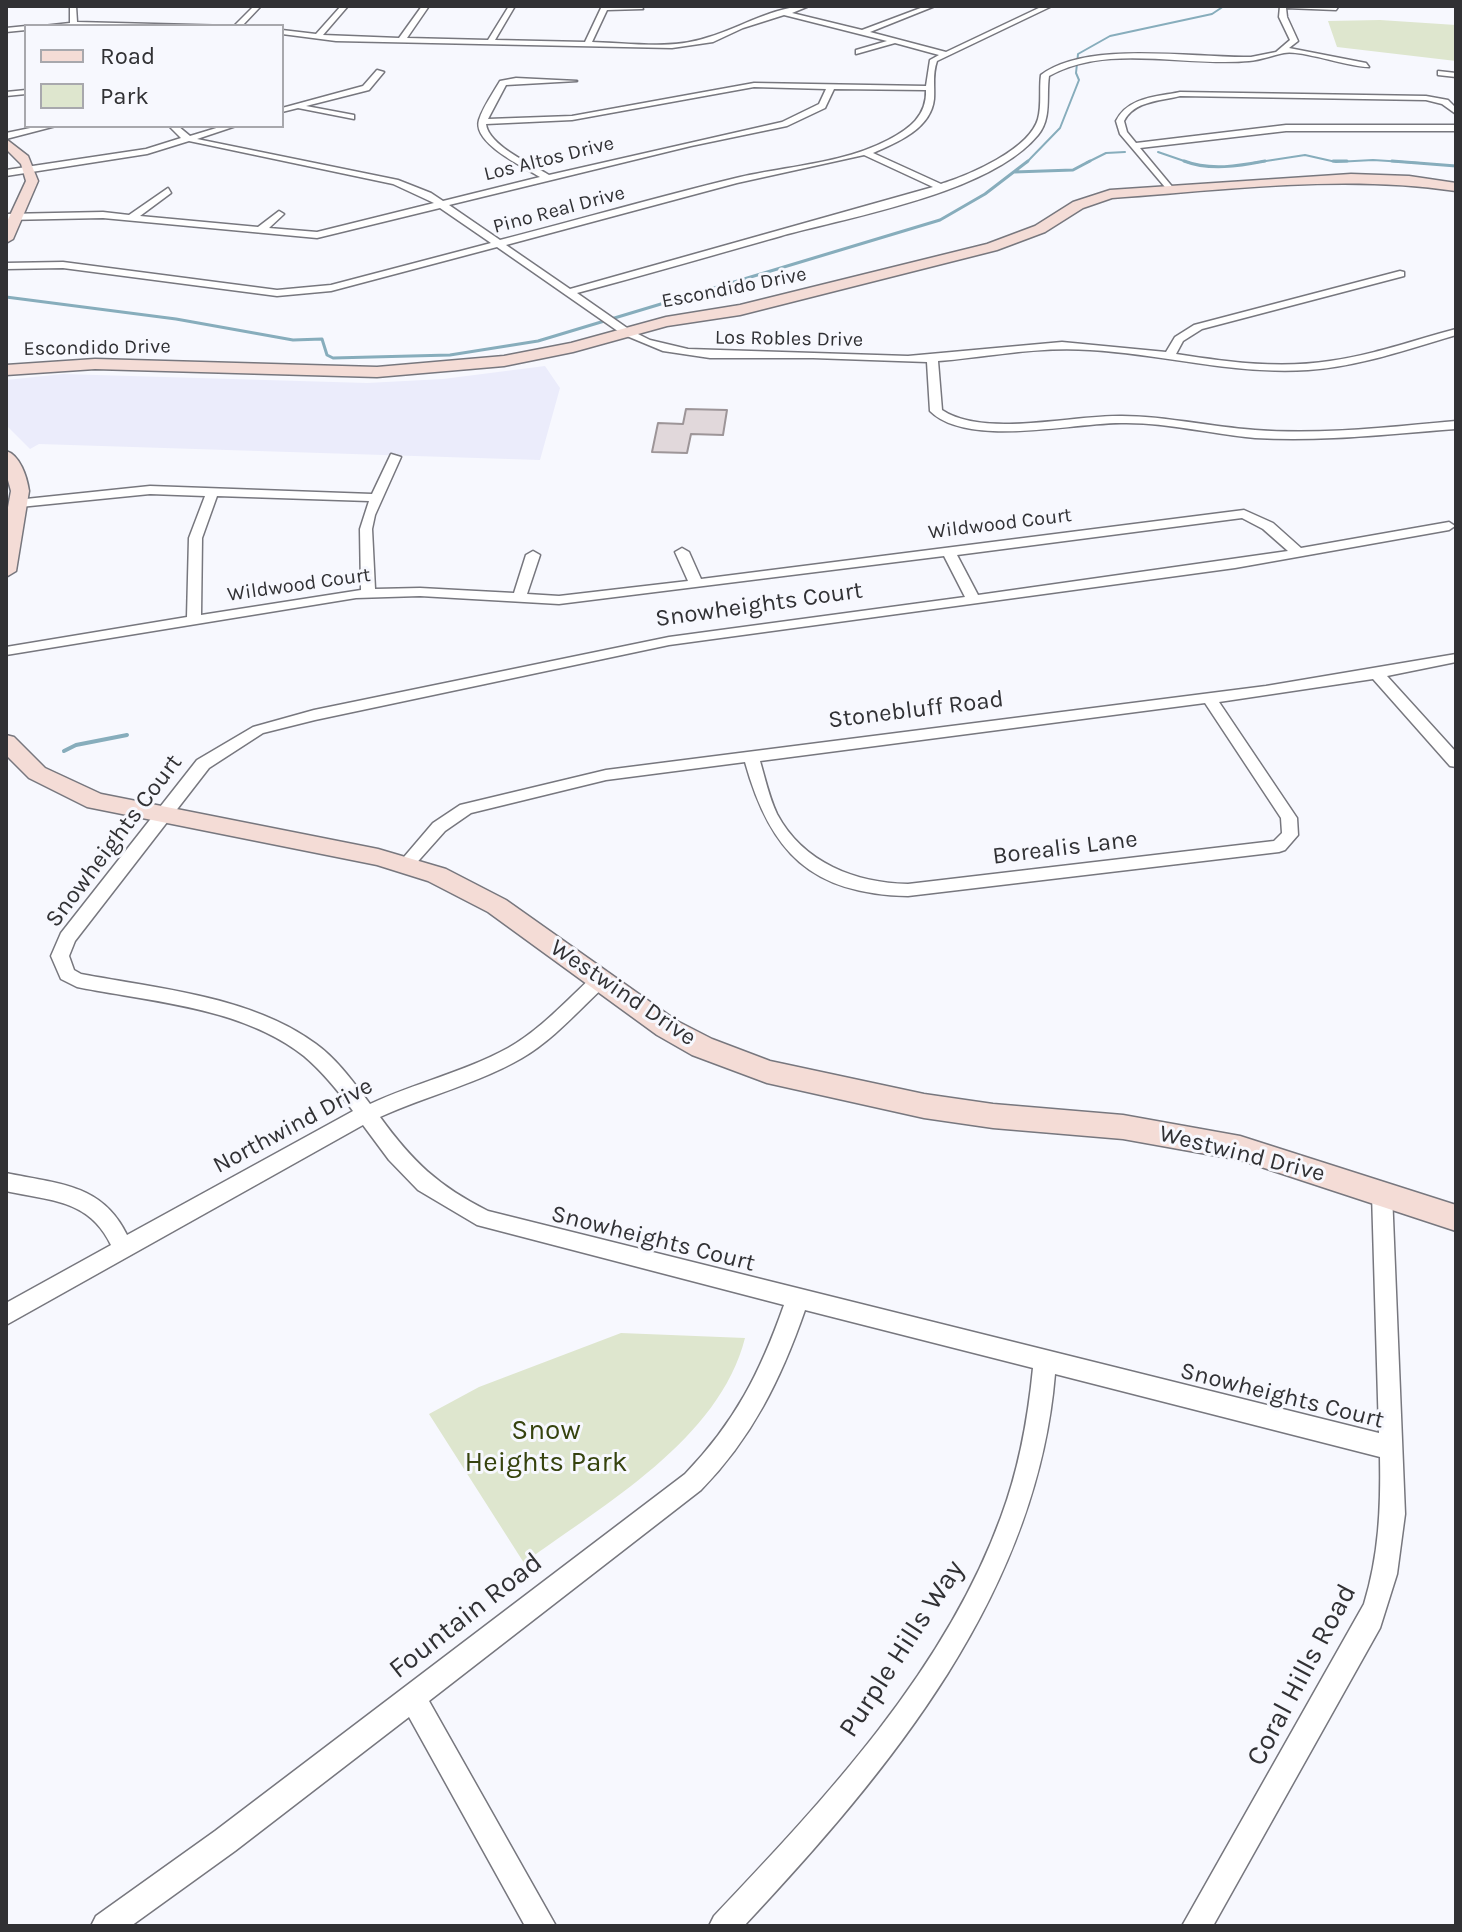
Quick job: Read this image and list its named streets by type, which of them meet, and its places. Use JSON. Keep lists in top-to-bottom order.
{
  "streets": {
    "street": [
      "Los Altos Drive",
      "Pino Real Drive",
      "Escondido Drive",
      "Los Robles Drive",
      "Wildwood Court",
      "Snowheights Court",
      "Stonebluff Road",
      "Borealis Lane",
      "Westwind Drive",
      "Northwind Drive",
      "Fountain Road",
      "Purple Hills Way",
      "Coral Hills Road"
    ]
  },
  "crossings": [
    ["Los Altos Drive", "Los Robles Drive"],
    ["Pino Real Drive", "Los Robles Drive"],
    ["Escondido Drive", "Los Robles Drive"],
    ["Wildwood Court", "Snowheights Court"],
    ["Snowheights Court", "Westwind Drive"],
    ["Snowheights Court", "Northwind Drive"],
    ["Snowheights Court", "Fountain Road"],
    ["Snowheights Court", "Purple Hills Way"],
    ["Snowheights Court", "Coral Hills Road"],
    ["Stonebluff Road", "Borealis Lane"],
    ["Stonebluff Road", "Westwind Drive"],
    ["Westwind Drive", "Northwind Drive"],
    ["Westwind Drive", "Coral Hills Road"]
  ],
  "parks": ["Snow Heights Park"],
  "legend": ["Road", "Park"]
}
